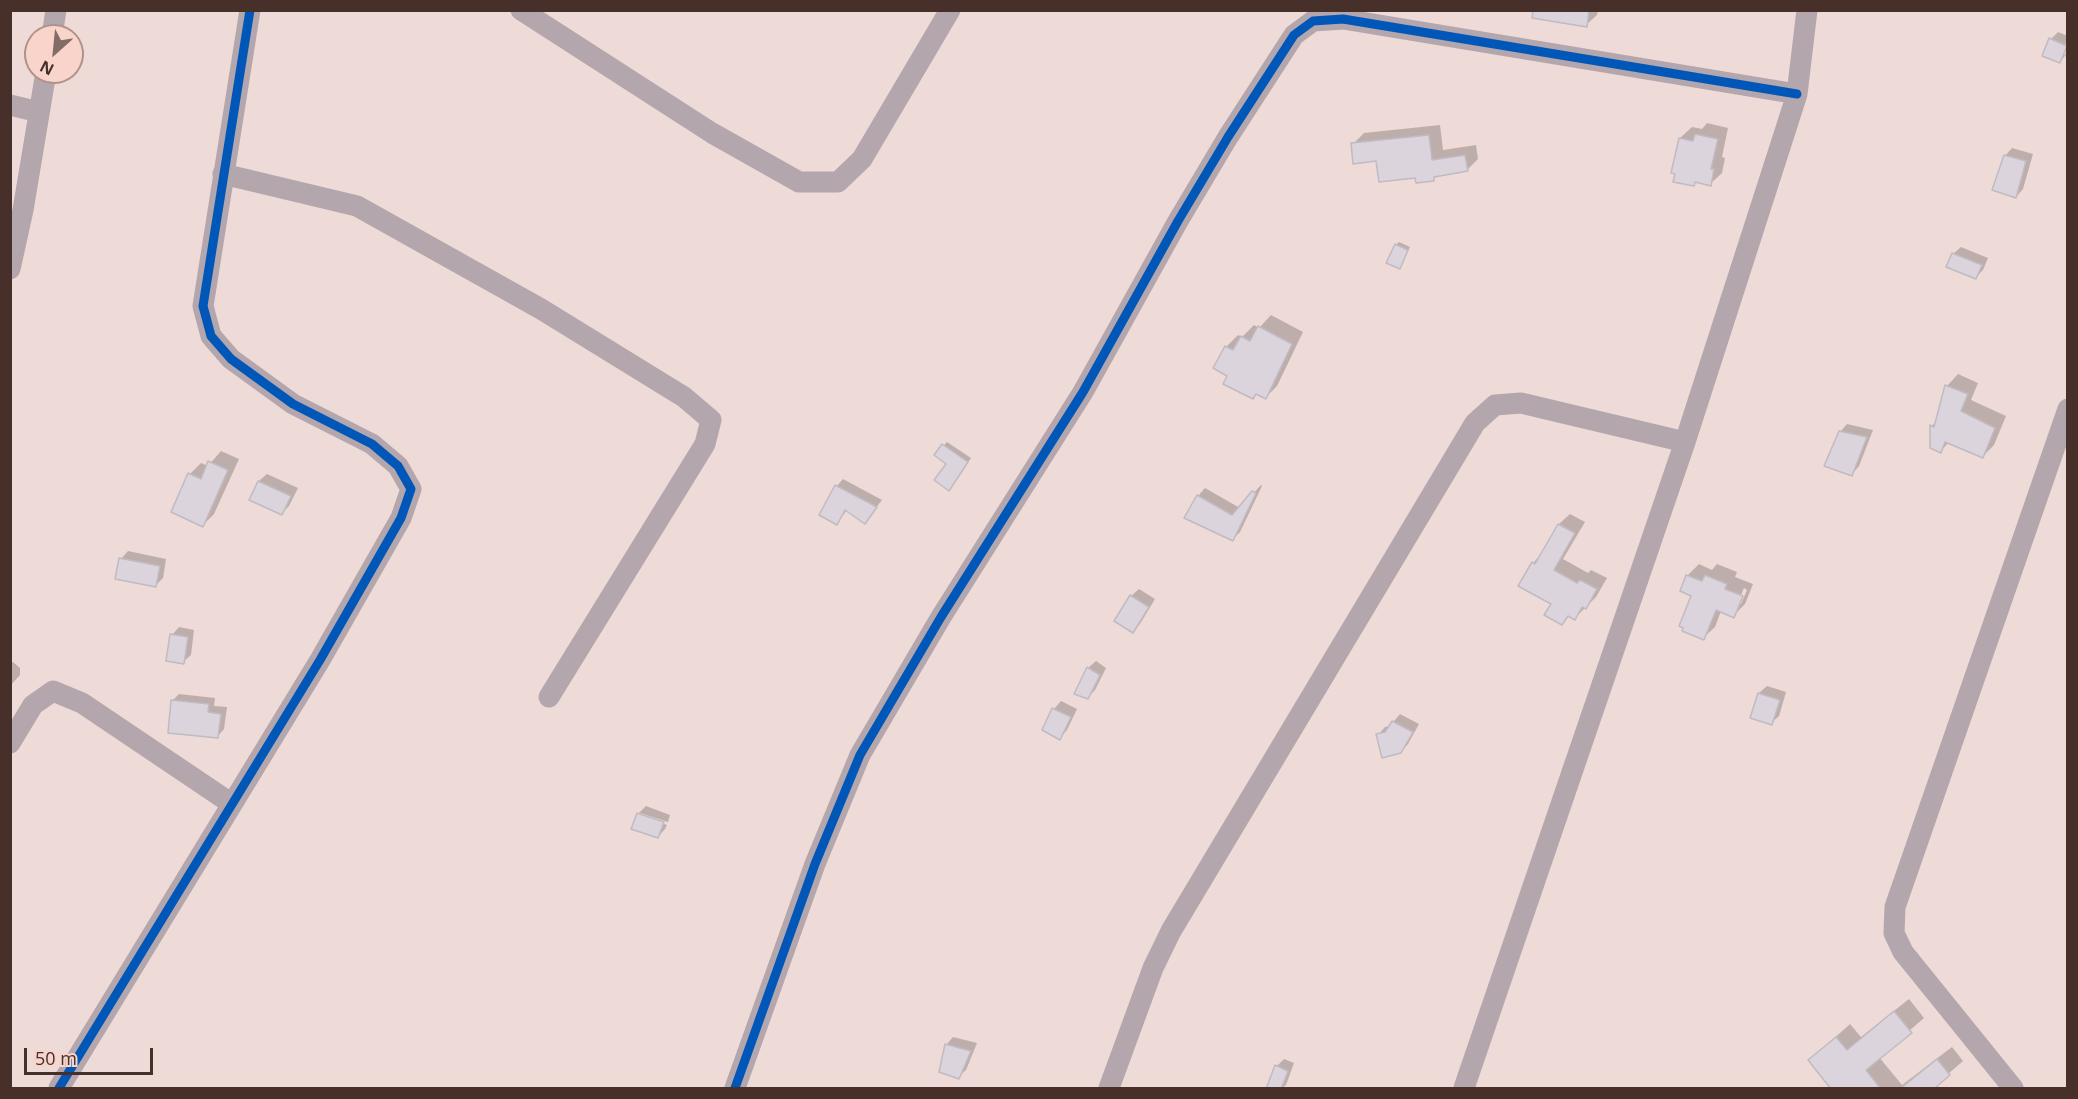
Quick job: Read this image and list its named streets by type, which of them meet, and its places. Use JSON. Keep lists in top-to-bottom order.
{
  "scale_bar": "50 m",
  "north": "bottom left"
}
